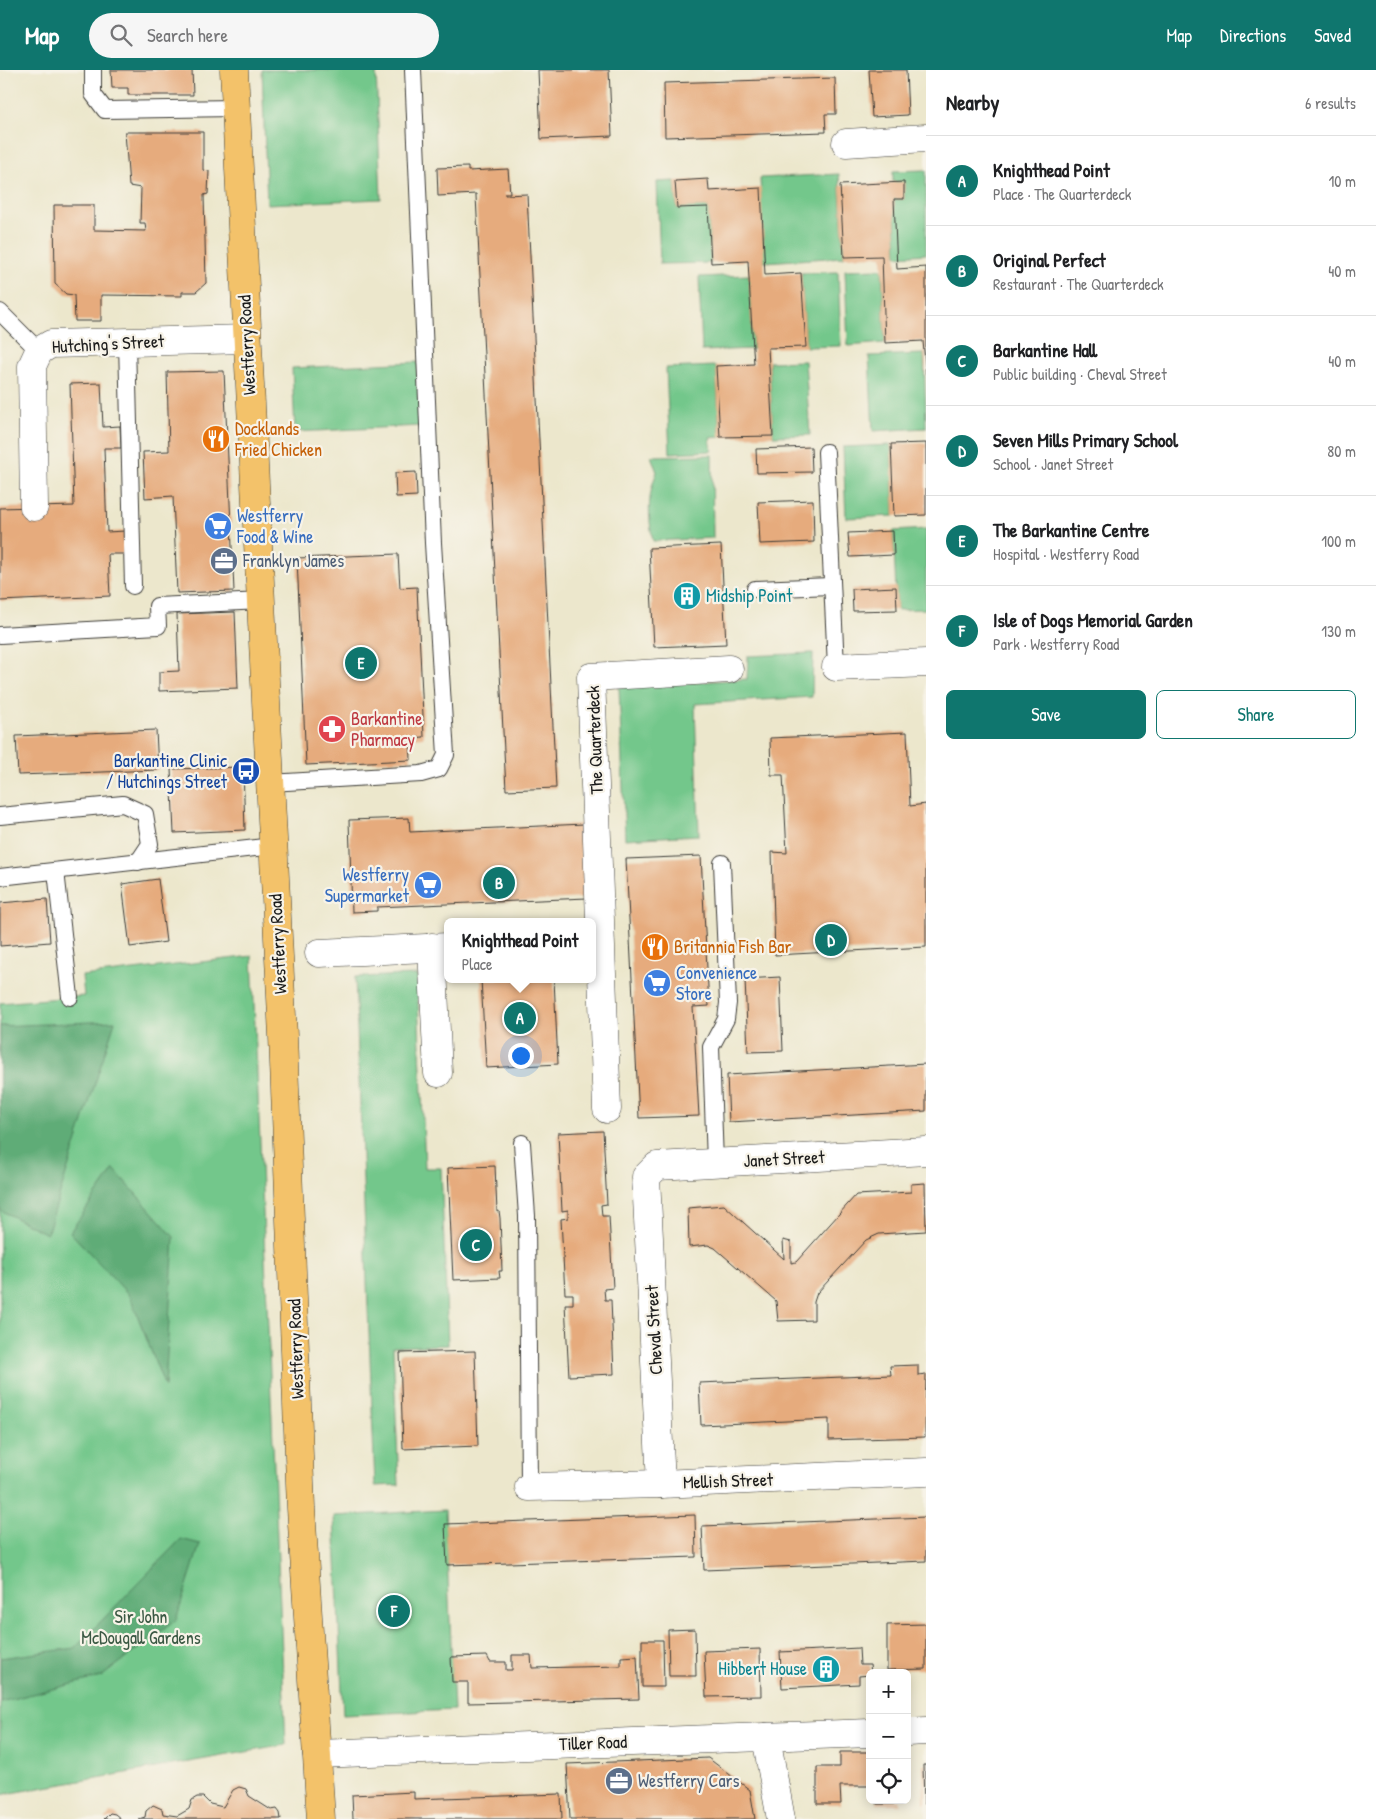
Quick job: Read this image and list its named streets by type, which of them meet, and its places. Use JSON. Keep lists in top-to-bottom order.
{
  "streets": {
    "main road": ["Westferry Road"],
    "street": [
      "Hutching's Street",
      "The Quarterdeck",
      "Janet Street",
      "Cheval Street",
      "Mellish Street",
      "Tiller Road"
    ]
  },
  "crossings": [
    ["Hutching's Street", "Westferry Road"],
    ["Westferry Road", "Tiller Road"],
    ["Janet Street", "Cheval Street"],
    ["Cheval Street", "Mellish Street"]
  ],
  "parks": ["Sir John McDougall Gardens"],
  "places": {
    "restaurant": ["Docklands Fried Chicken", "Britannia Fish Bar"],
    "supermarket": ["Westferry Food & Wine", "Westferry Supermarket", "Convenience Store"],
    "office": ["Franklyn James", "Westferry Cars"],
    "building": ["Midship Point", "Hibbert House"],
    "pharmacy": ["Barkantine Pharmacy"],
    "bus stop": ["Barkantine Clinic / Hutchings Street"]
  },
  "page": {
    "header": "Map",
    "search": "Search here",
    "nav": ["Map", "Directions", "Saved"],
    "heading": ["Nearby", "6 results"],
    "list": [
      {
        "mark": "A",
        "name": "Knighthead Point",
        "note": "Place · The Quarterdeck",
        "value": "10 m"
      },
      {
        "mark": "B",
        "name": "Original Perfect",
        "note": "Restaurant · The Quarterdeck",
        "value": "40 m"
      },
      {
        "mark": "C",
        "name": "Barkantine Hall",
        "note": "Public building · Cheval Street",
        "value": "40 m"
      },
      {
        "mark": "D",
        "name": "Seven Mills Primary School",
        "note": "School · Janet Street",
        "value": "80 m"
      },
      {
        "mark": "E",
        "name": "The Barkantine Centre",
        "note": "Hospital · Westferry Road",
        "value": "100 m"
      },
      {
        "mark": "F",
        "name": "Isle of Dogs Memorial Garden",
        "note": "Park · Westferry Road",
        "value": "130 m"
      }
    ],
    "pins": [
      "E",
      "B",
      "D",
      "A",
      "C",
      "F"
    ],
    "buttons": ["Save", "Share"],
    "popup": ["Knighthead Point", "Place"],
    "map_buttons": ["+", "−"]
  }
}
